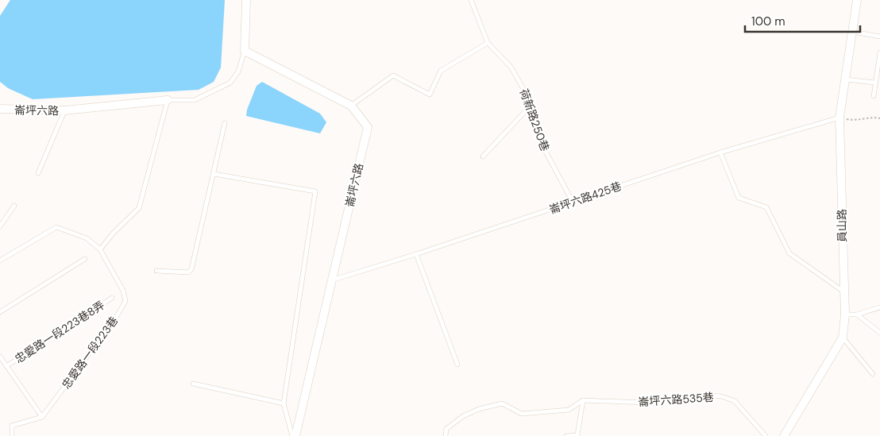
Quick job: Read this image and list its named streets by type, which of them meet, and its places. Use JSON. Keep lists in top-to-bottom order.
{
  "streets": {
    "street": ["崙坪六路", "員山路"],
    "lane": [
      "荷新路250巷",
      "崙坪六路425巷",
      "忠愛路一段223巷8弄",
      "忠愛路一段223巷",
      "崙坪六路535巷"
    ]
  },
  "crossings": [
    ["崙坪六路", "崙坪六路425巷"],
    ["荷新路250巷", "崙坪六路425巷"],
    ["崙坪六路425巷", "員山路"]
  ],
  "scale_bar": "100 m"
}
